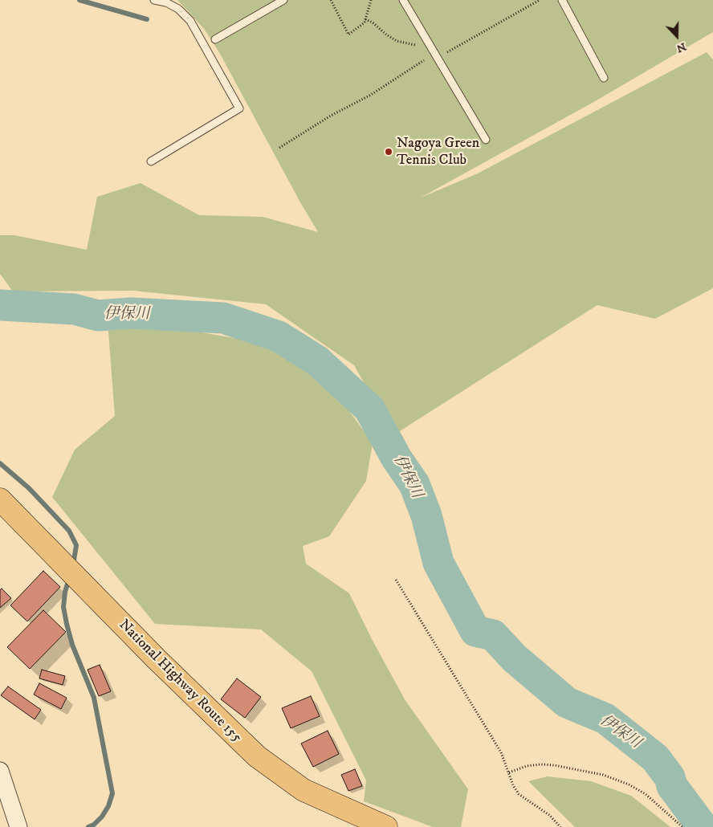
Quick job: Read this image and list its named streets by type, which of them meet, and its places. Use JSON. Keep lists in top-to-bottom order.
{
  "streets": {
    "highway": ["National Highway Route 155"]
  },
  "water": ["伊保川"],
  "places": ["Nagoya Green Tennis Club"],
  "north": "bottom"
}
